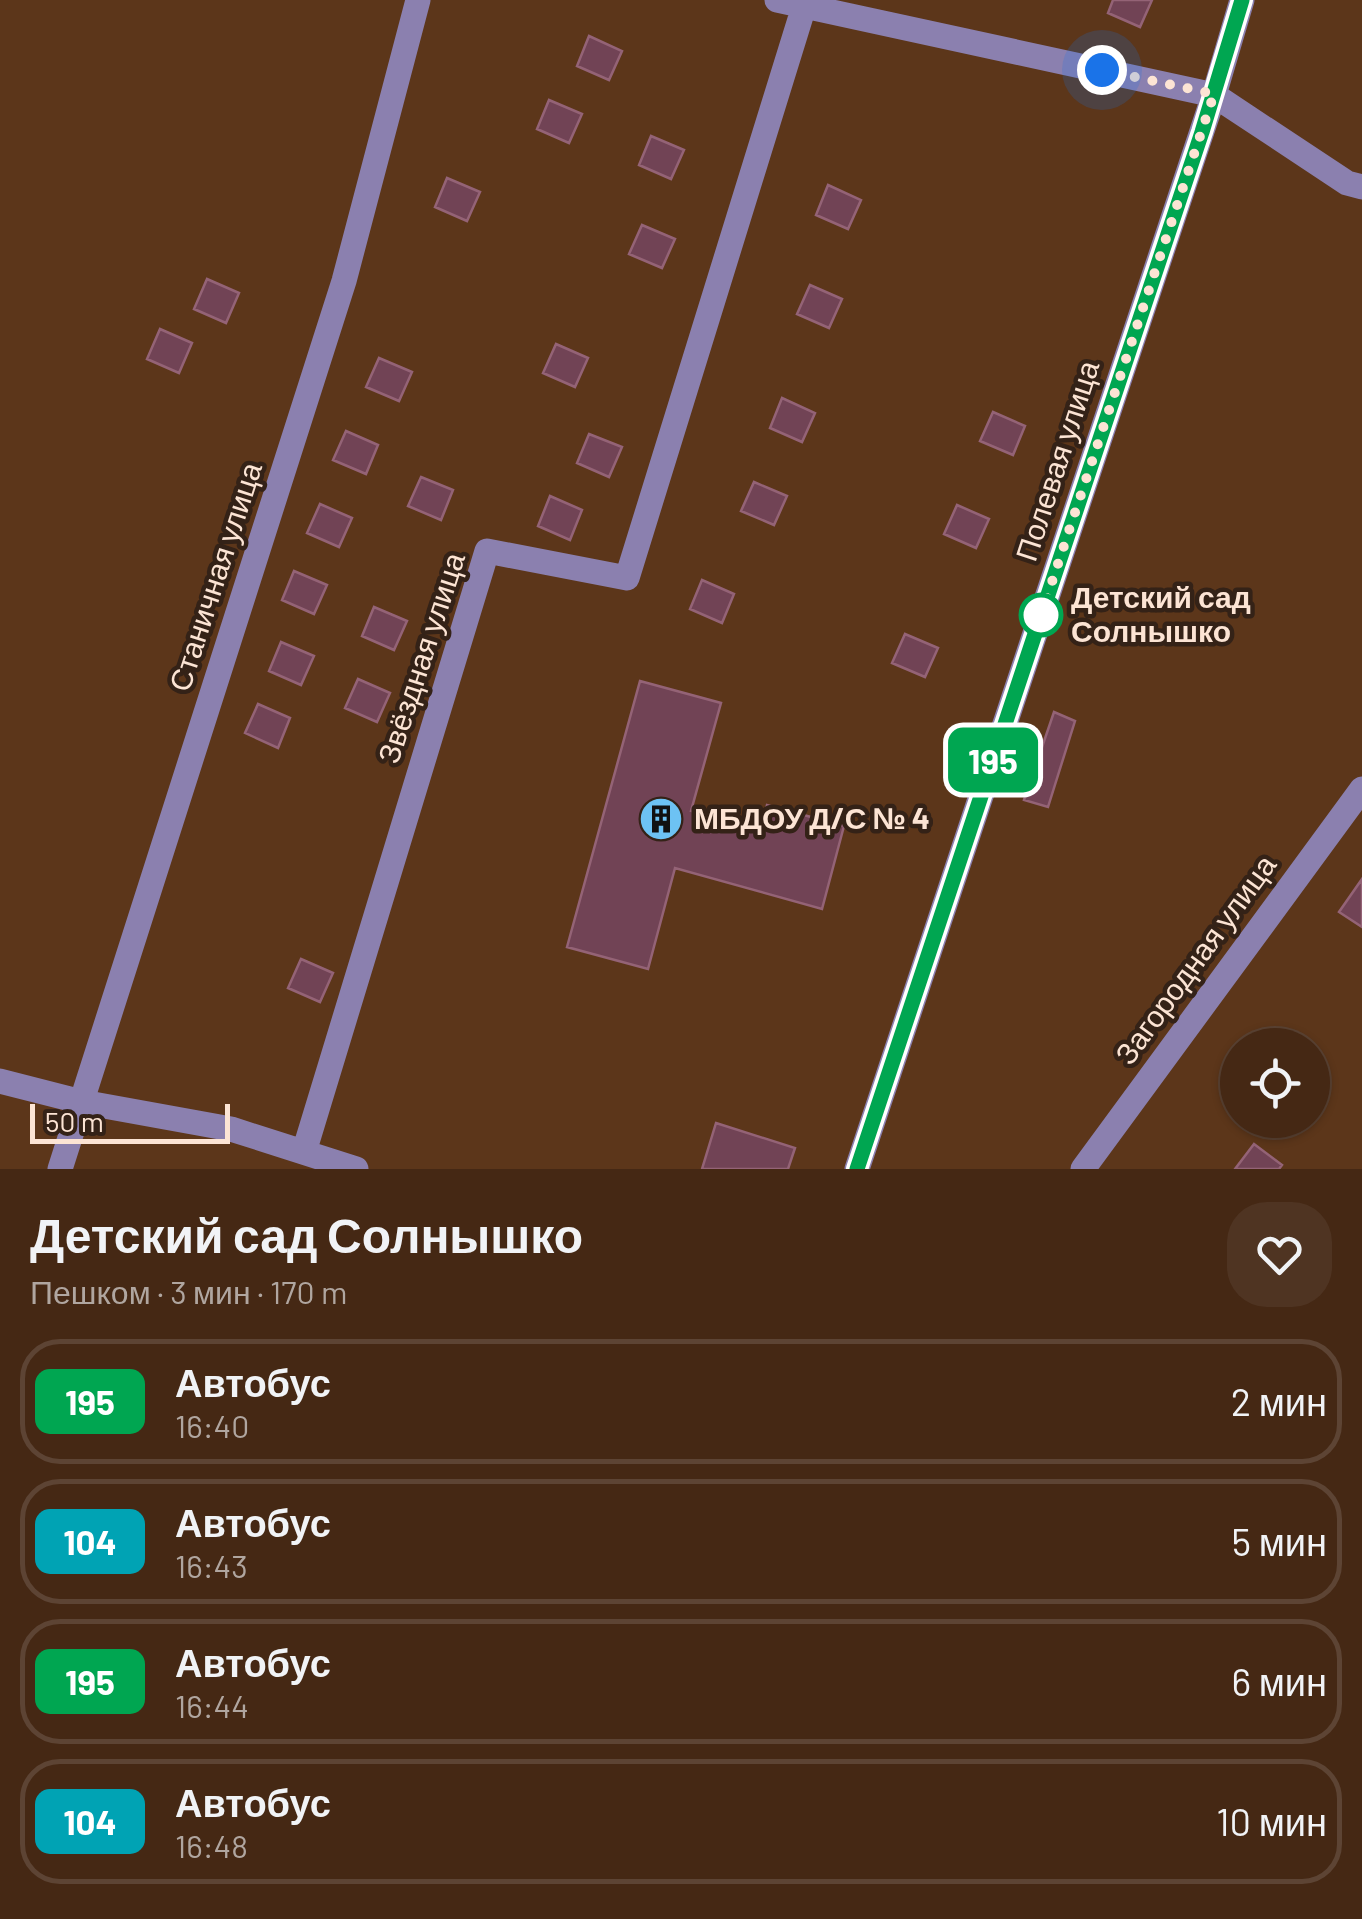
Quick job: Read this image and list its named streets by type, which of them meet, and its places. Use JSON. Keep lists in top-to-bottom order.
{
  "streets": {
    "street": [
      "Полевая улица",
      "Станичная улица",
      "Звёздная улица",
      "Загородная улица"
    ]
  },
  "places": {
    "other": ["Детский сад Солнышко"],
    "building": ["МБДОУ Д/С № 4"]
  },
  "lines": ["bus line 195"],
  "scale_bar": "50 m",
  "page": {
    "on_map": "195",
    "scale": "50 m",
    "heading": ["Детский сад Солнышко", "Пешком · 3 мин · 170 m"],
    "list": [
      {
        "mark": "195",
        "name": "Автобус",
        "note": "16:40",
        "value": "2 мин"
      },
      {
        "mark": "104",
        "name": "Автобус",
        "note": "16:43",
        "value": "5 мин"
      },
      {
        "mark": "195",
        "name": "Автобус",
        "note": "16:44",
        "value": "6 мин"
      },
      {
        "mark": "104",
        "name": "Автобус",
        "note": "16:48",
        "value": "10 мин"
      }
    ]
  }
}
